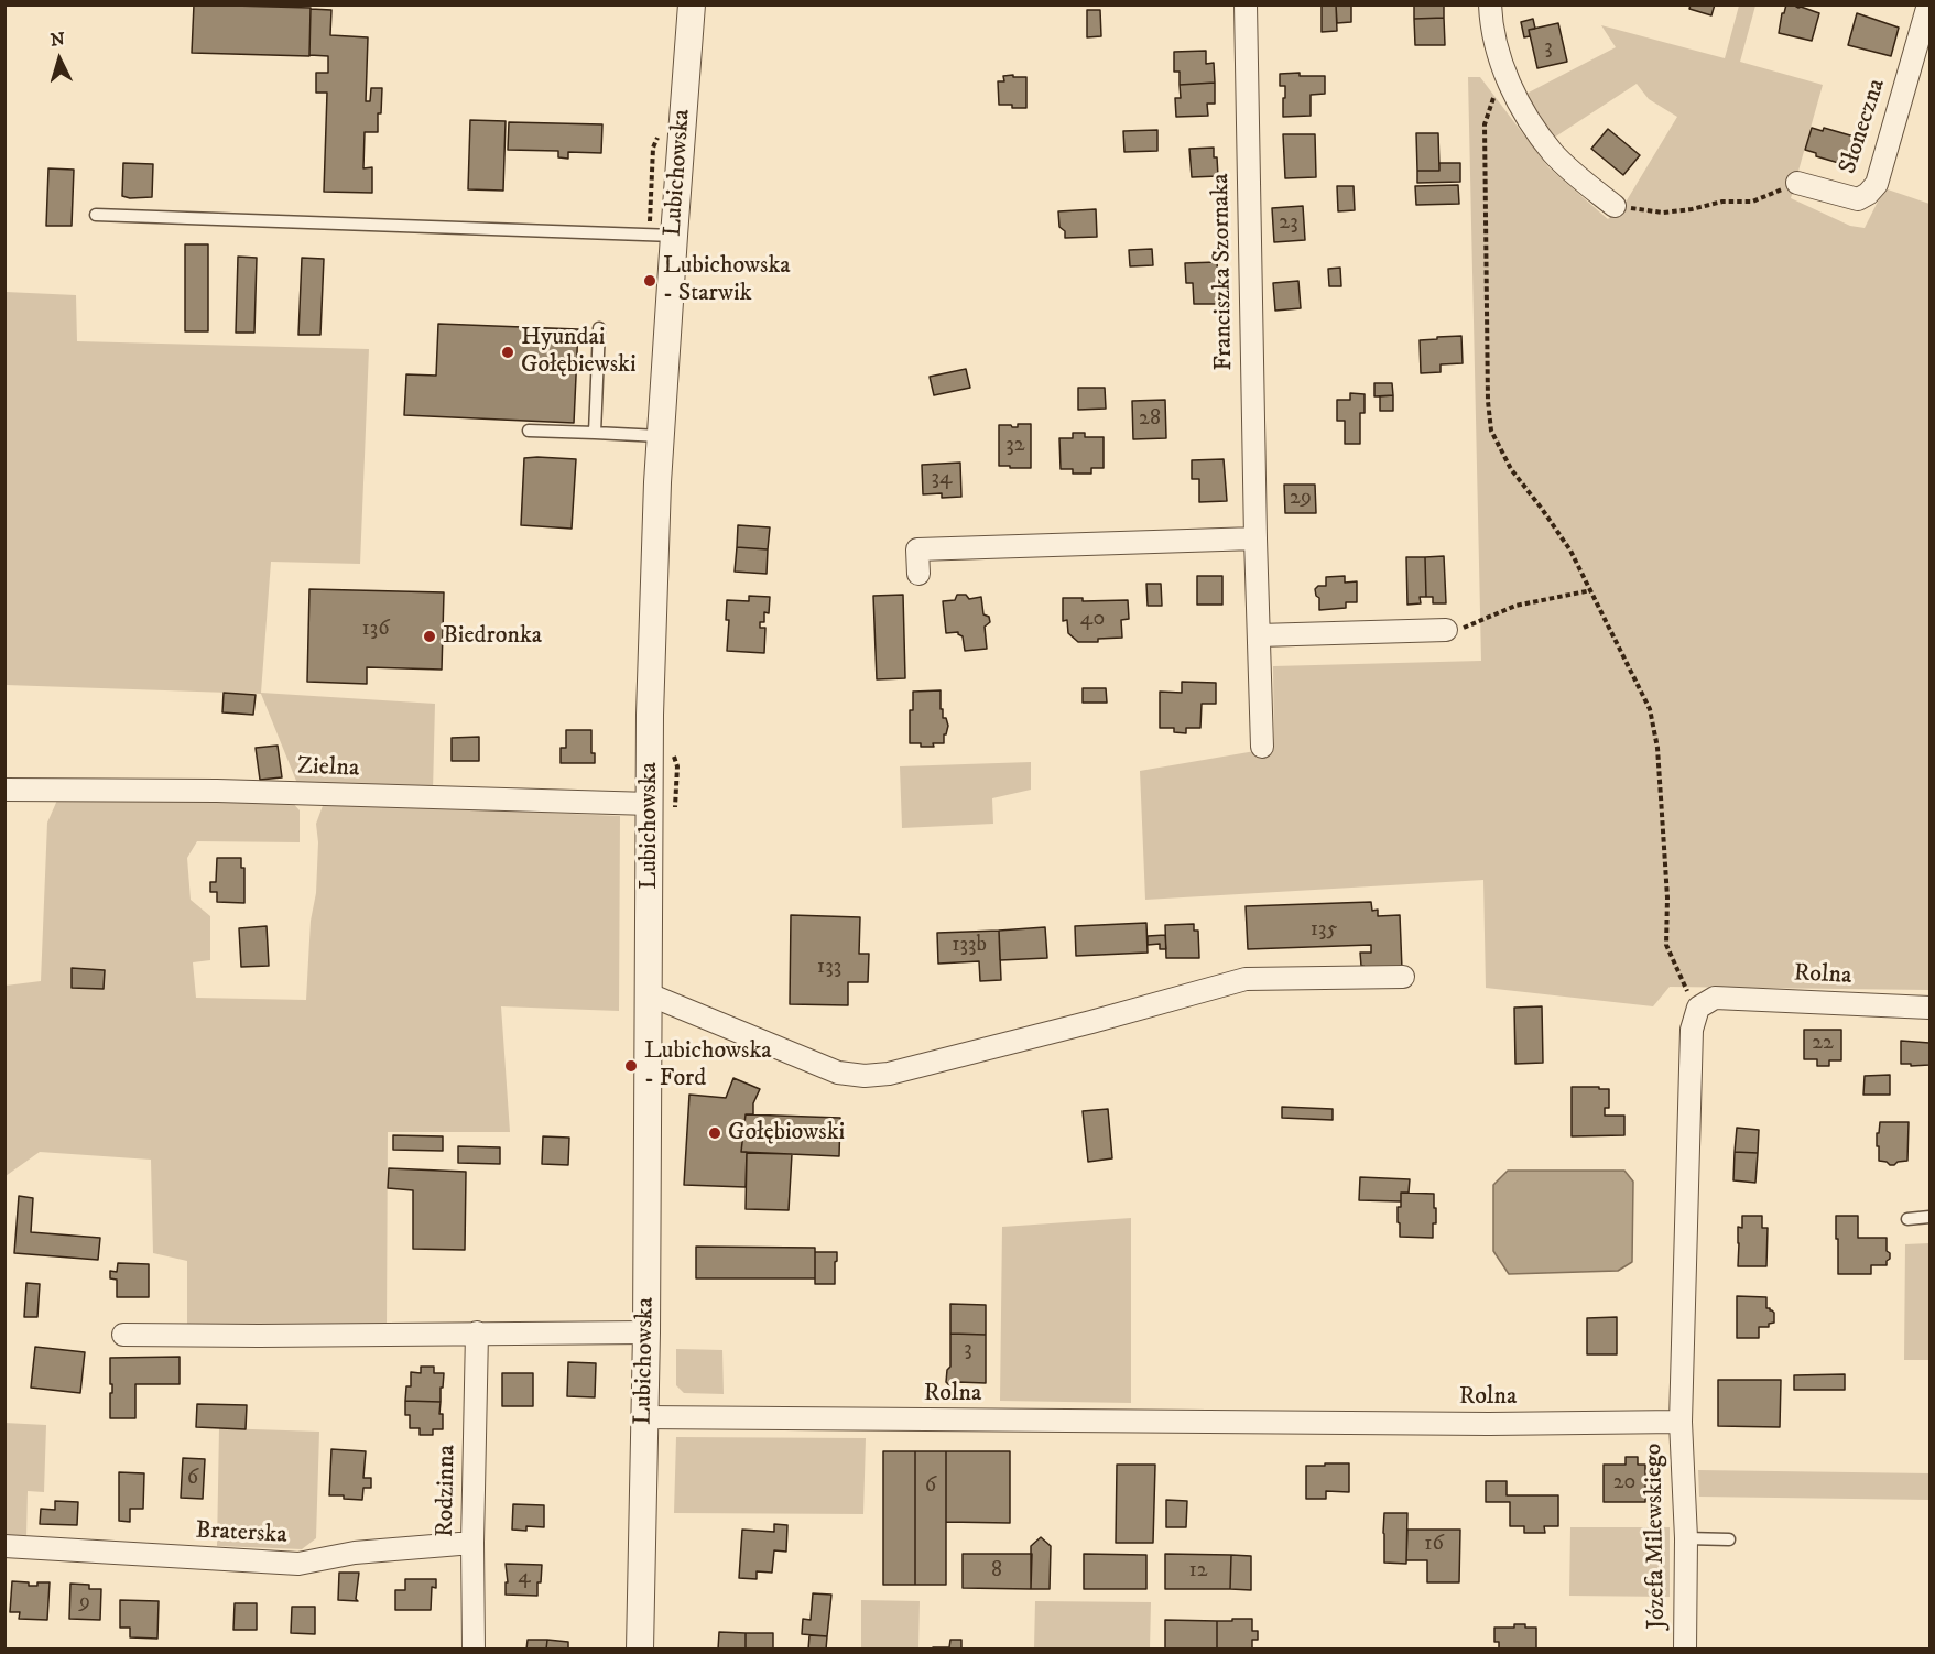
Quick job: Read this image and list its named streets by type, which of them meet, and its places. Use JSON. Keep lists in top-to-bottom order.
{
  "streets": {
    "street": [
      "Słoneczna",
      "Lubichowska",
      "Franciszka Szornaka",
      "Zielna",
      "Rolna",
      "Rodzinna",
      "Braterska",
      "Józefa Milewskiego"
    ]
  },
  "crossings": [
    ["Lubichowska", "Zielna"],
    ["Lubichowska", "Rolna"],
    ["Rolna", "Józefa Milewskiego"],
    ["Rodzinna", "Braterska"]
  ],
  "places": [
    "Lubichowska - Starwik",
    "Hyundai Gołębiewski",
    "Biedronka",
    "Lubichowska - Ford",
    "Gołębiowski"
  ],
  "house_numbers": [
    "3",
    "23",
    "28",
    "32",
    "34",
    "29",
    "40",
    "136",
    "135",
    "133b",
    "133",
    "22",
    "3",
    "6",
    "20",
    "6",
    "16",
    "8",
    "12",
    "4",
    "9"
  ],
  "north": "top"
}
